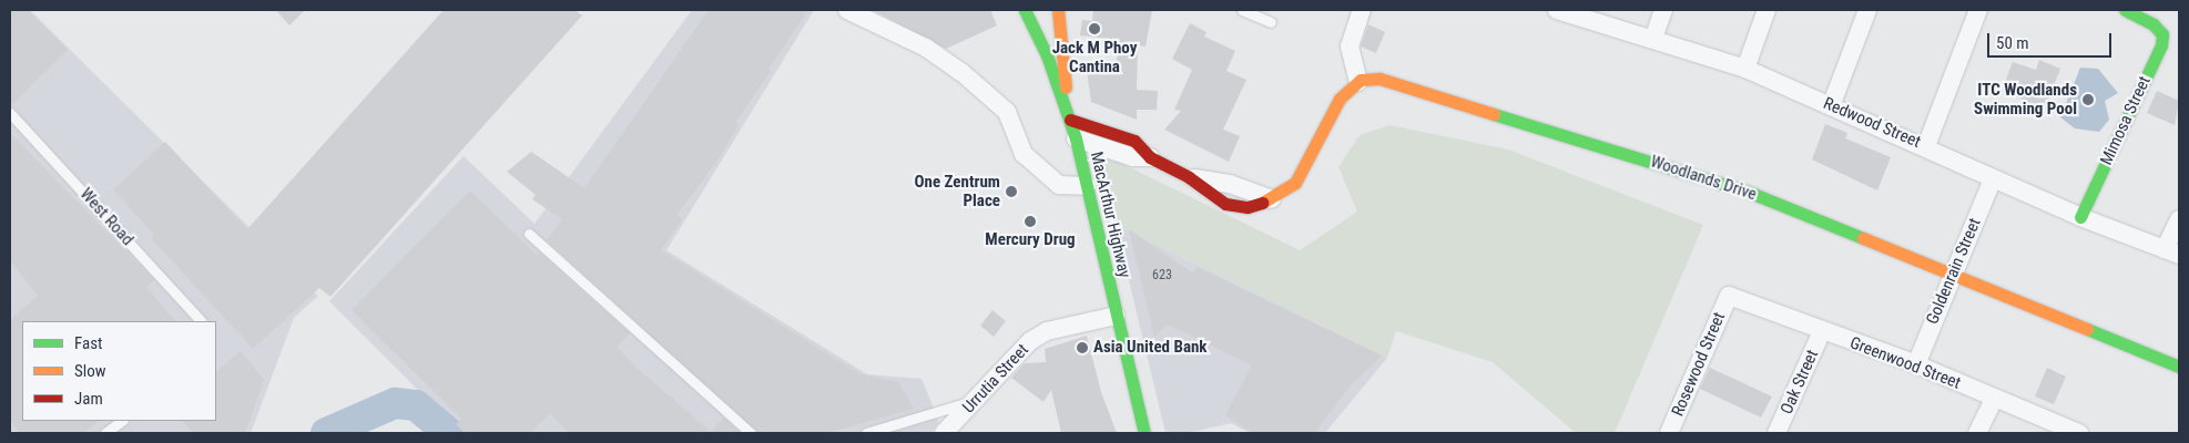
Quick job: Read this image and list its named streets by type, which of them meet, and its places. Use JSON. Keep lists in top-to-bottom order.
{
  "streets": {
    "main road": ["Mimosa Street", "Woodlands Drive", "MacArthur Highway"],
    "street": [
      "Redwood Street",
      "Goldenrain Street",
      "Greenwood Street",
      "Rosewood Street",
      "Urrutia Street",
      "Oak Street"
    ],
    "lane": ["West Road"]
  },
  "crossings": [
    ["Mimosa Street", "Redwood Street"],
    ["Redwood Street", "Goldenrain Street"],
    ["Woodlands Drive", "Goldenrain Street"],
    ["MacArthur Highway", "Urrutia Street"],
    ["Goldenrain Street", "Greenwood Street"],
    ["Greenwood Street", "Rosewood Street"],
    ["Greenwood Street", "Oak Street"]
  ],
  "places": [
    "Jack M Phoy Cantina",
    "ITC Woodlands Swimming Pool",
    "One Zentrum Place",
    "Mercury Drug",
    "Asia United Bank"
  ],
  "house_numbers": ["623"],
  "legend": ["Fast", "Slow", "Jam"],
  "scale_bar": "50 m"
}
